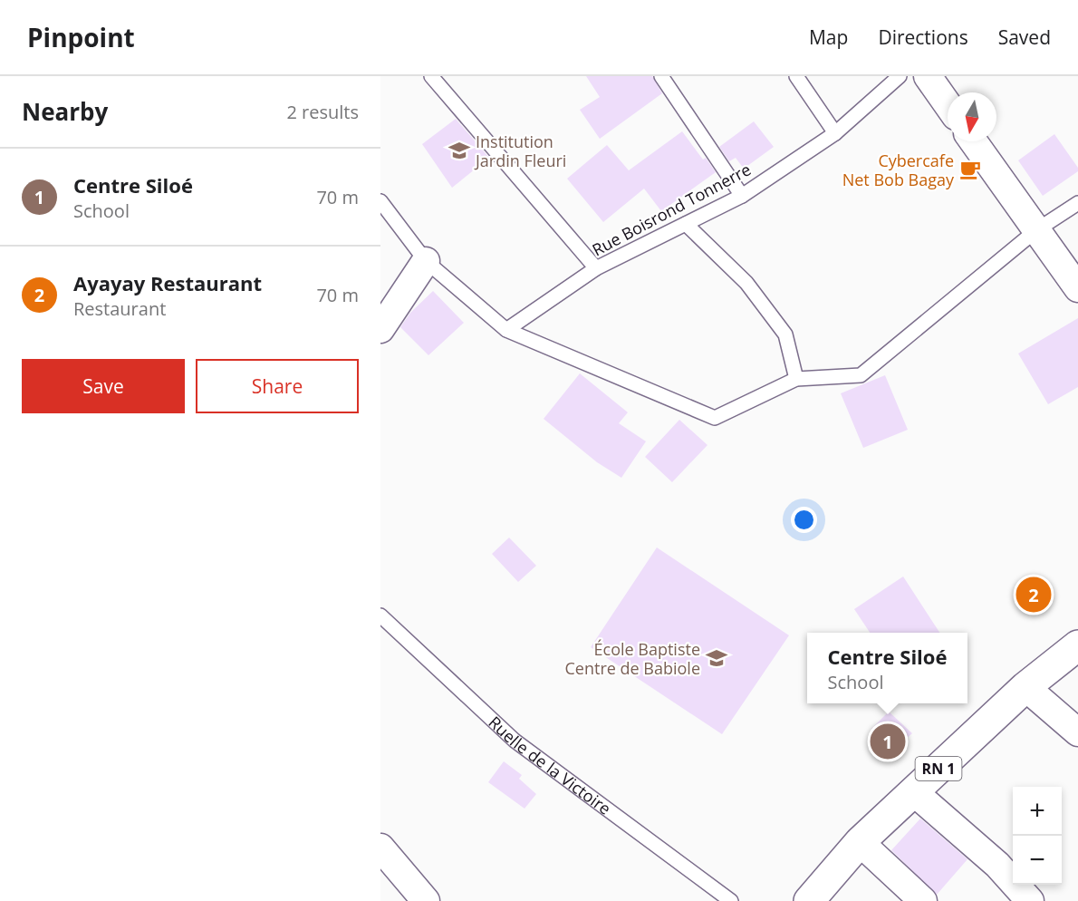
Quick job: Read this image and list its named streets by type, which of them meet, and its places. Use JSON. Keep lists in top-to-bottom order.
{
  "streets": {
    "main road": ["RN 1"],
    "lane": ["Rue Boisrond Tonnerre", "Ruelle de la Victoire"]
  },
  "places": {
    "school or university": ["Institution Jardin Fleuri", "École Baptiste Centre de Babiole"],
    "cafe": ["Cybercafe Net Bob Bagay"]
  },
  "north": "bottom",
  "page": {
    "header": "Pinpoint",
    "nav": ["Map", "Directions", "Saved"],
    "heading": ["Nearby", "2 results"],
    "list": [
      {
        "mark": "1",
        "name": "Centre Siloé",
        "note": "School",
        "value": "70 m"
      },
      {
        "mark": "2",
        "name": "Ayayay Restaurant",
        "note": "Restaurant",
        "value": "70 m"
      }
    ],
    "buttons": ["Save", "Share"],
    "pins": ["2", "1"],
    "popup": ["Centre Siloé", "School"],
    "map_buttons": ["+", "−"]
  }
}
